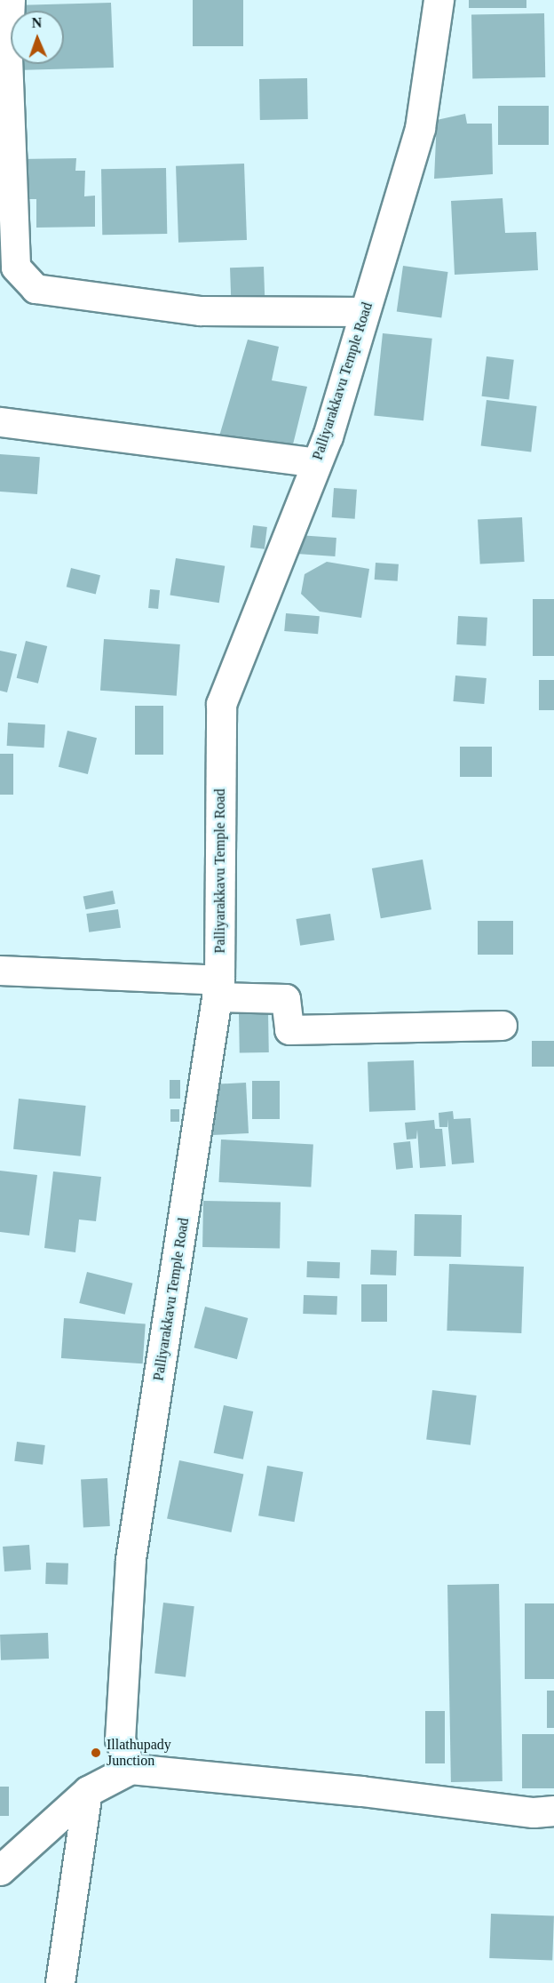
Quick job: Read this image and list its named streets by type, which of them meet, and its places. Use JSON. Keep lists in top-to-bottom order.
{
  "streets": {
    "street": ["Palliyarakkavu Temple Road"]
  },
  "places": ["Illathupady Junction"],
  "north": "top"
}
